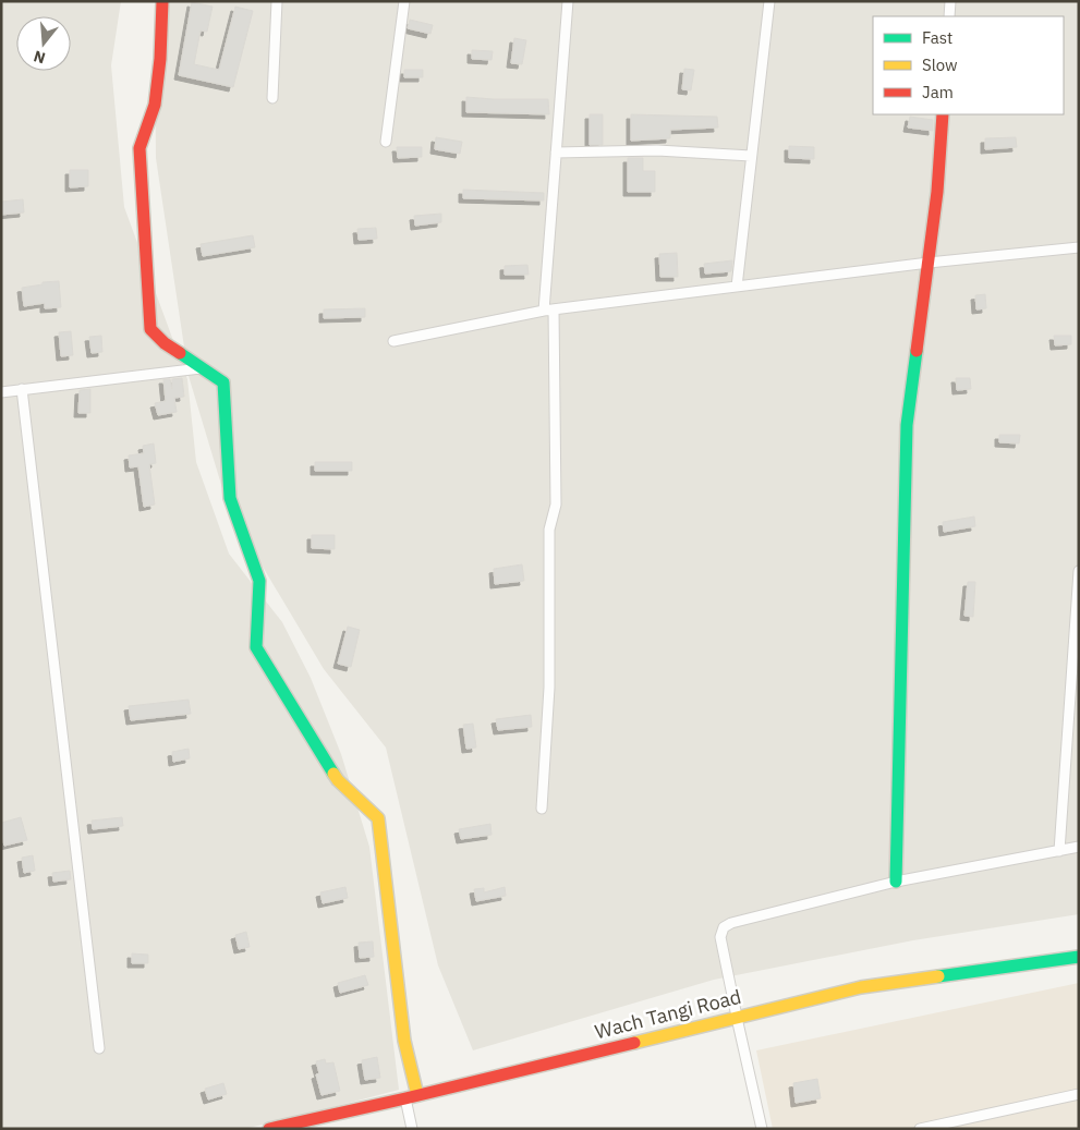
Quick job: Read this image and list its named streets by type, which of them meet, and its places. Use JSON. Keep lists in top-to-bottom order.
{
  "streets": {
    "street": ["Wach Tangi Road"]
  },
  "legend": ["Fast", "Slow", "Jam"],
  "north": "bottom"
}
